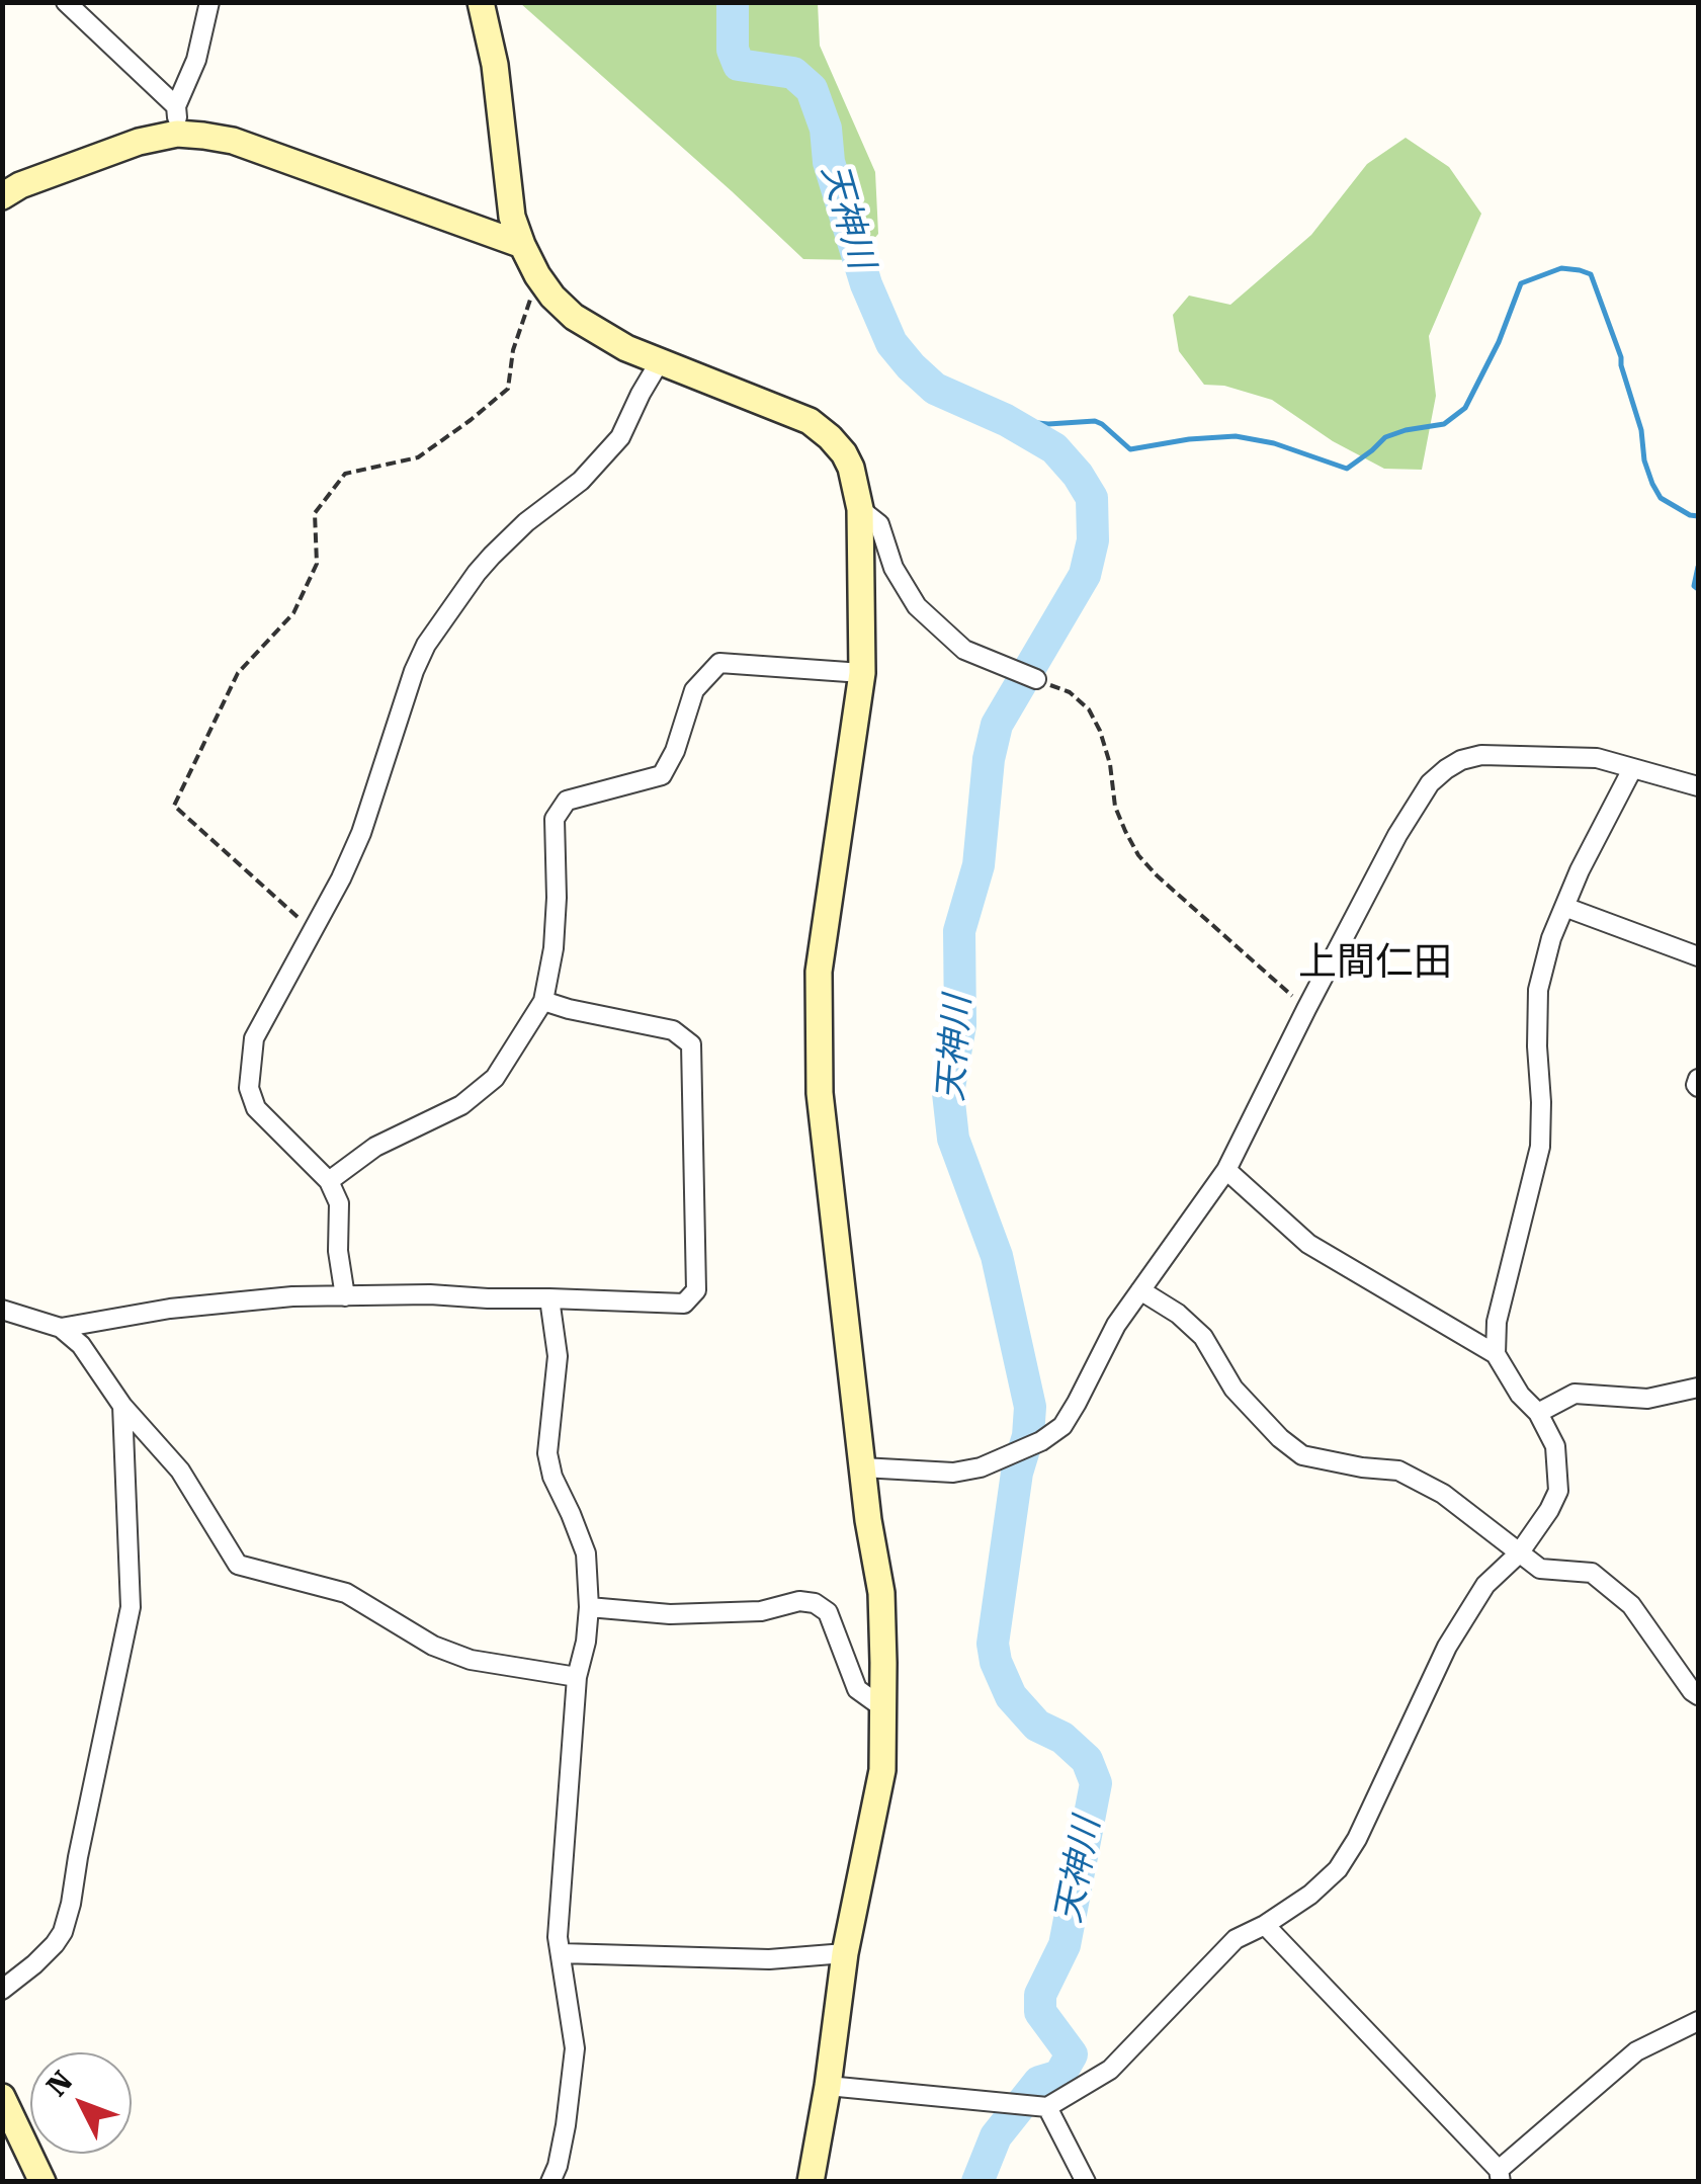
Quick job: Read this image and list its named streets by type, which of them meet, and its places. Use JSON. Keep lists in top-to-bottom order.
{
  "districts": ["上間仁田"],
  "water": ["天神川"],
  "north": "top left"
}
